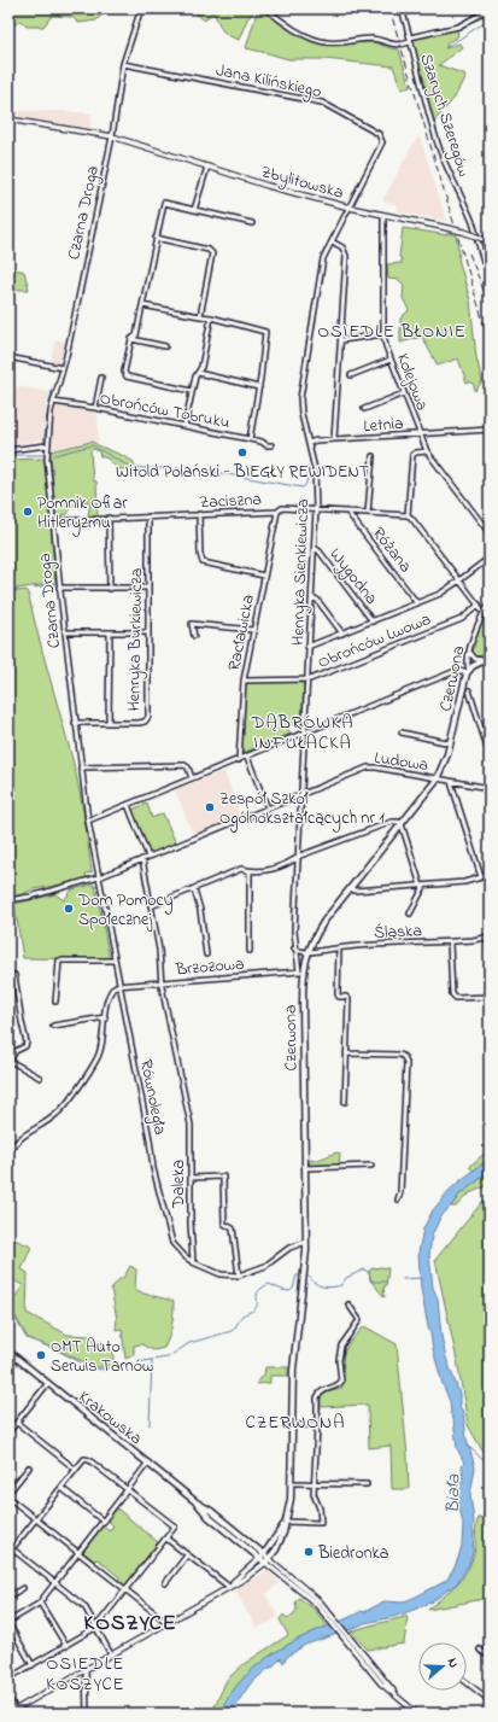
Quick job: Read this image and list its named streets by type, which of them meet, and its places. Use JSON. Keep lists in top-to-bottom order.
{
  "streets": {
    "main road": ["Czerwona", "Krakowska"],
    "street": [
      "Jana Kilińskiego",
      "Szarych Szeregów",
      "Zbylitowska",
      "Czarna Droga",
      "Kolejowa",
      "Obrońców Tobruku",
      "Letnia",
      "Zaciszna",
      "Różana",
      "Henryka Sienkiewicza",
      "Wygodna",
      "Racławicka",
      "Henryka Burkiewicza",
      "Obrońców Lwowa",
      "Ludowa",
      "Śląska",
      "Brzozowa",
      "Równoległa",
      "Daleka"
    ]
  },
  "crossings": [
    ["Jana Kilińskiego", "Zbylitowska"],
    ["Jana Kilińskiego", "Czarna Droga"],
    ["Jana Kilińskiego", "Henryka Sienkiewicza"],
    ["Zbylitowska", "Czarna Droga"],
    ["Zbylitowska", "Kolejowa"],
    ["Zbylitowska", "Henryka Sienkiewicza"],
    ["Czarna Droga", "Obrońców Tobruku"],
    ["Czarna Droga", "Zaciszna"],
    ["Czarna Droga", "Henryka Burkiewicza"],
    ["Czarna Droga", "Ludowa"],
    ["Czarna Droga", "Brzozowa"],
    ["Czarna Droga", "Równoległa"],
    ["Kolejowa", "Letnia"],
    ["Letnia", "Henryka Sienkiewicza"],
    ["Zaciszna", "Różana"],
    ["Zaciszna", "Henryka Sienkiewicza"],
    ["Zaciszna", "Racławicka"],
    ["Zaciszna", "Henryka Burkiewicza"],
    ["Henryka Sienkiewicza", "Wygodna"],
    ["Henryka Sienkiewicza", "Obrońców Lwowa"],
    ["Henryka Sienkiewicza", "Czerwona"],
    ["Henryka Sienkiewicza", "Ludowa"],
    ["Henryka Sienkiewicza", "Brzozowa"],
    ["Racławicka", "Obrońców Lwowa"],
    ["Czerwona", "Ludowa"],
    ["Czerwona", "Śląska"],
    ["Czerwona", "Brzozowa"],
    ["Czerwona", "Krakowska"],
    ["Ludowa", "Daleka"],
    ["Brzozowa", "Równoległa"],
    ["Brzozowa", "Daleka"],
    ["Równoległa", "Daleka"]
  ],
  "districts": [
    "OSIEDLE BŁONIE",
    "DĄBRÓWKA INFUŁACKA",
    "CZERWONA",
    "KOSZYCE",
    "OSIEDLE KOSZYCE"
  ],
  "water": ["Biała"],
  "places": [
    "Witold Polański - BIEGŁY REWIDENT",
    "Pomnik Ofiar Hitleryzmu",
    "Zespół Szkół Ogólnokształcących nr 1",
    "Dom Pomocy Społecznej",
    "OMT Auto Serwis Tarnów",
    "Biedronka"
  ],
  "north": "right"
}
